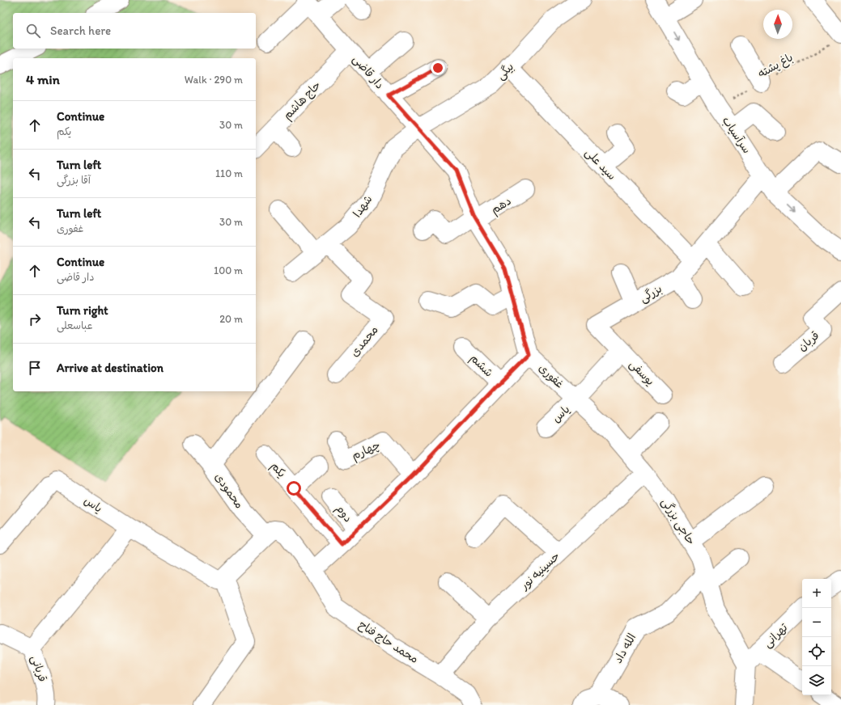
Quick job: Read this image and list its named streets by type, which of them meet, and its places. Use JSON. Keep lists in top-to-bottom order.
{
  "streets": {
    "street": [
      "بیگی",
      "دار قاضی",
      "حاج هاشم",
      "سرآسیاب",
      "سید علی",
      "دهم",
      "شهدا",
      "بزرگی",
      "محمدی",
      "قربان",
      "ششم",
      "یوسفی",
      "غفوری",
      "یاس",
      "چهارم",
      "یکم",
      "محمودی",
      "دوم",
      "حاجی بزرگی",
      "حسینیه نور",
      "تهرانی",
      "محمد حاج فناح",
      "الله داد",
      "قربانی"
    ],
    "path": ["باغ پشته"]
  },
  "crossings": [
    ["باغ پشته", "سرآسیاب"],
    ["بیگی", "دار قاضی"],
    ["بیگی", "سید علی"],
    ["بیگی", "شهدا"],
    ["دار قاضی", "حاج هاشم"],
    ["دار قاضی", "دهم"],
    ["دار قاضی", "شهدا"],
    ["دار قاضی", "غفوری"],
    ["سرآسیاب", "بزرگی"],
    ["سید علی", "بزرگی"],
    ["شهدا", "محمدی"],
    ["بزرگی", "یوسفی"],
    ["غفوری", "یاس"],
    ["غفوری", "حاجی بزرگی"],
    ["یاس", "حاجی بزرگی"],
    ["محمودی", "محمد حاج فناح"],
    ["حاجی بزرگی", "حسینیه نور"],
    ["حاجی بزرگی", "تهرانی"],
    ["حاجی بزرگی", "الله داد"],
    ["حسینیه نور", "محمد حاج فناح"]
  ],
  "north": "top",
  "page": {
    "search": "Search here",
    "heading": ["4 min", "Walk · 290 m"],
    "list": [
      ["Continue", "یکم", "30 m"],
      ["Turn left", "آقا بزرگی", "110 m"],
      ["Turn left", "غفوری", "30 m"],
      ["Continue", "دار قاضی", "100 m"],
      ["Turn right", "عباسعلی", "20 m"],
      "Arrive at destination"
    ],
    "map_buttons": ["+", "−"]
  }
}
